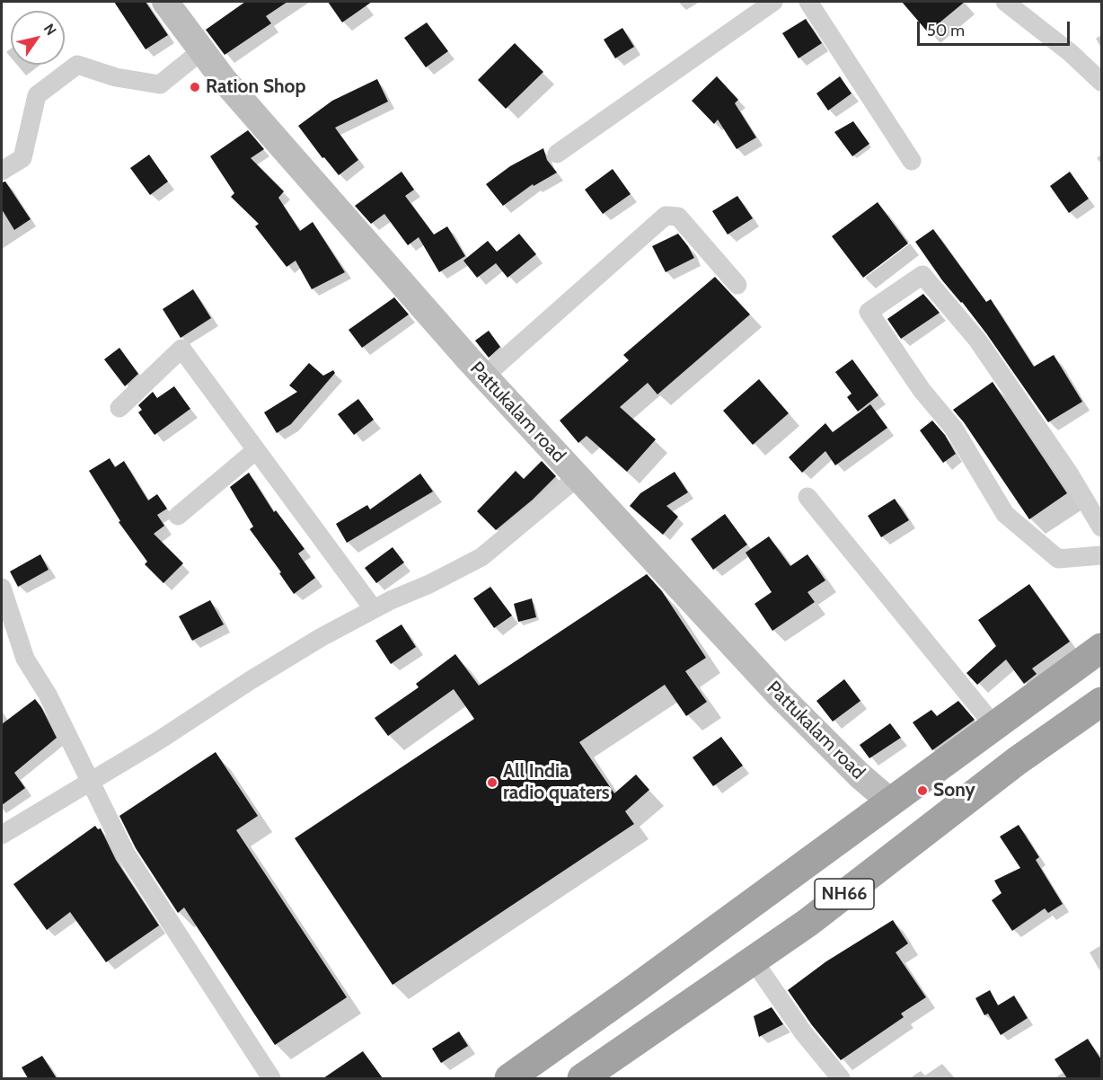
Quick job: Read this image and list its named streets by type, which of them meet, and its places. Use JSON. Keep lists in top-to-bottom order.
{
  "streets": {
    "highway": ["NH66"],
    "main road": ["Pattukalam road"]
  },
  "places": ["Ration Shop", "All India radio quaters", "Sony"],
  "scale_bar": "50 m",
  "north": "top right"
}
